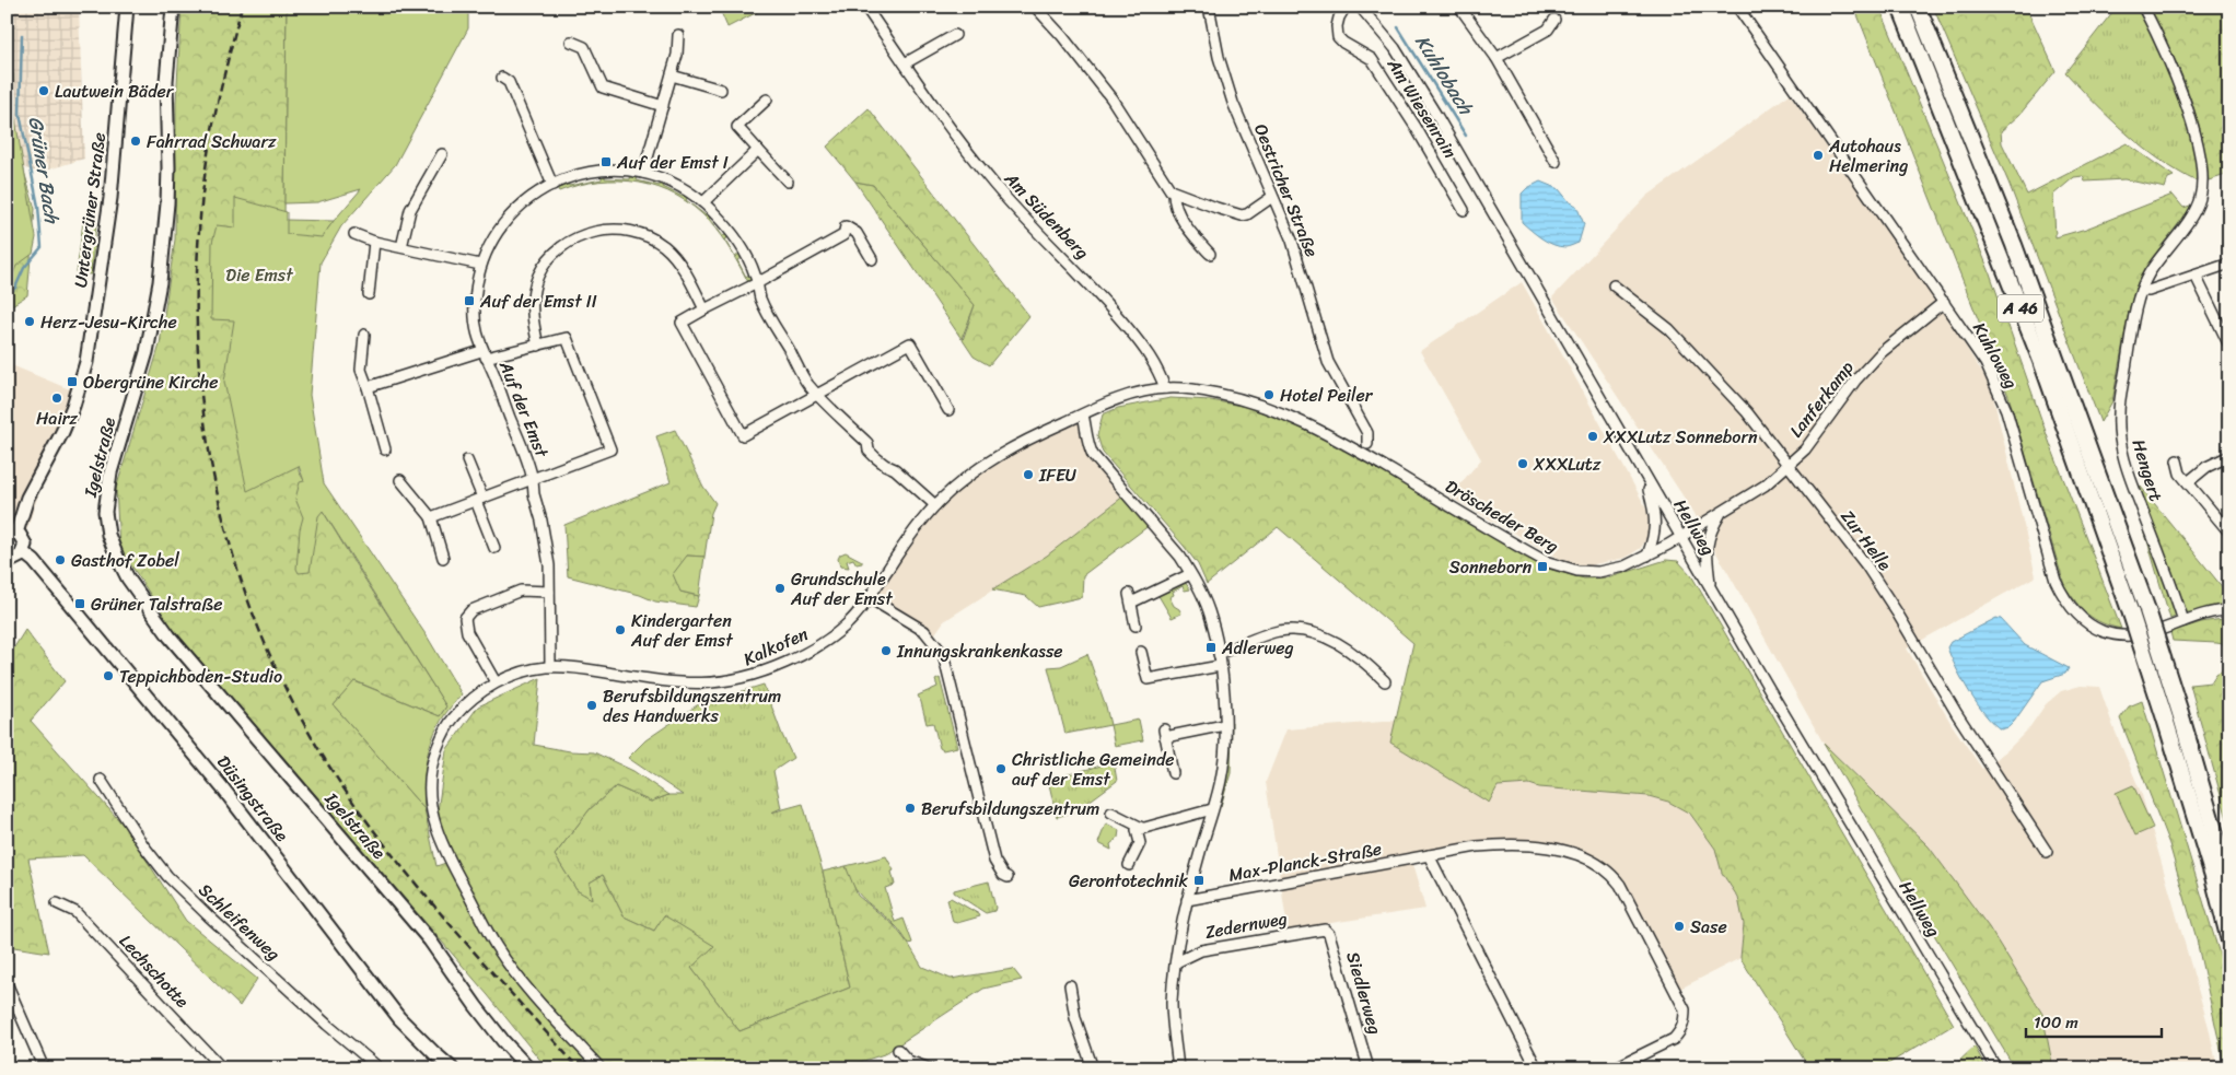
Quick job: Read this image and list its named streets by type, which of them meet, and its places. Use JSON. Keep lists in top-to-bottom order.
{
  "streets": {
    "highway": ["A 46"],
    "main road": ["Untergrüner Straße", "Igelstraße", "Düsingstraße"],
    "street": [
      "Am Wiesenrain",
      "Oestricher Straße",
      "Am Südenberg",
      "Kuhloweg",
      "Lanferkamp",
      "Auf der Emst",
      "Hengert",
      "Dröscheder Berg",
      "Hellweg",
      "Zur Helle",
      "Kalkofen",
      "Max-Planck-Straße",
      "Schleifenweg",
      "Zedernweg",
      "Lechschotte",
      "Siedlerweg"
    ]
  },
  "crossings": [
    ["Am Südenberg", "Dröscheder Berg"],
    ["Kuhloweg", "Lanferkamp"],
    ["Kuhloweg", "Hengert"],
    ["Lanferkamp", "Dröscheder Berg"],
    ["Lanferkamp", "Hellweg"],
    ["Lanferkamp", "Zur Helle"],
    ["Auf der Emst", "Kalkofen"],
    ["Dröscheder Berg", "Hellweg"],
    ["Zedernweg", "Siedlerweg"]
  ],
  "water": ["Kuhlobach", "Grüner Bach"],
  "parks": ["Die Emst"],
  "places": {
    "other": [
      "Lautwein Bäder",
      "Fahrrad Schwarz",
      "Autohaus Helmering",
      "Herz-Jesu-Kirche",
      "Hotel Peiler",
      "Hairz",
      "XXXLutz Sonneborn",
      "XXXLutz",
      "IFEU",
      "Gasthof Zobel",
      "Grundschule Auf der Emst",
      "Kindergarten Auf der Emst",
      "Innungskrankenkasse",
      "Teppichboden-Studio",
      "Berufsbildungszentrum des Handwerks",
      "Christliche Gemeinde auf der Emst",
      "Berufsbildungszentrum",
      "Sase"
    ],
    "transit": [
      "Auf der Emst I",
      "Auf der Emst II",
      "Obergrüne Kirche",
      "Sonneborn",
      "Grüner Talstraße",
      "Adlerweg",
      "Gerontotechnik"
    ]
  },
  "scale_bar": "100 m"
}
